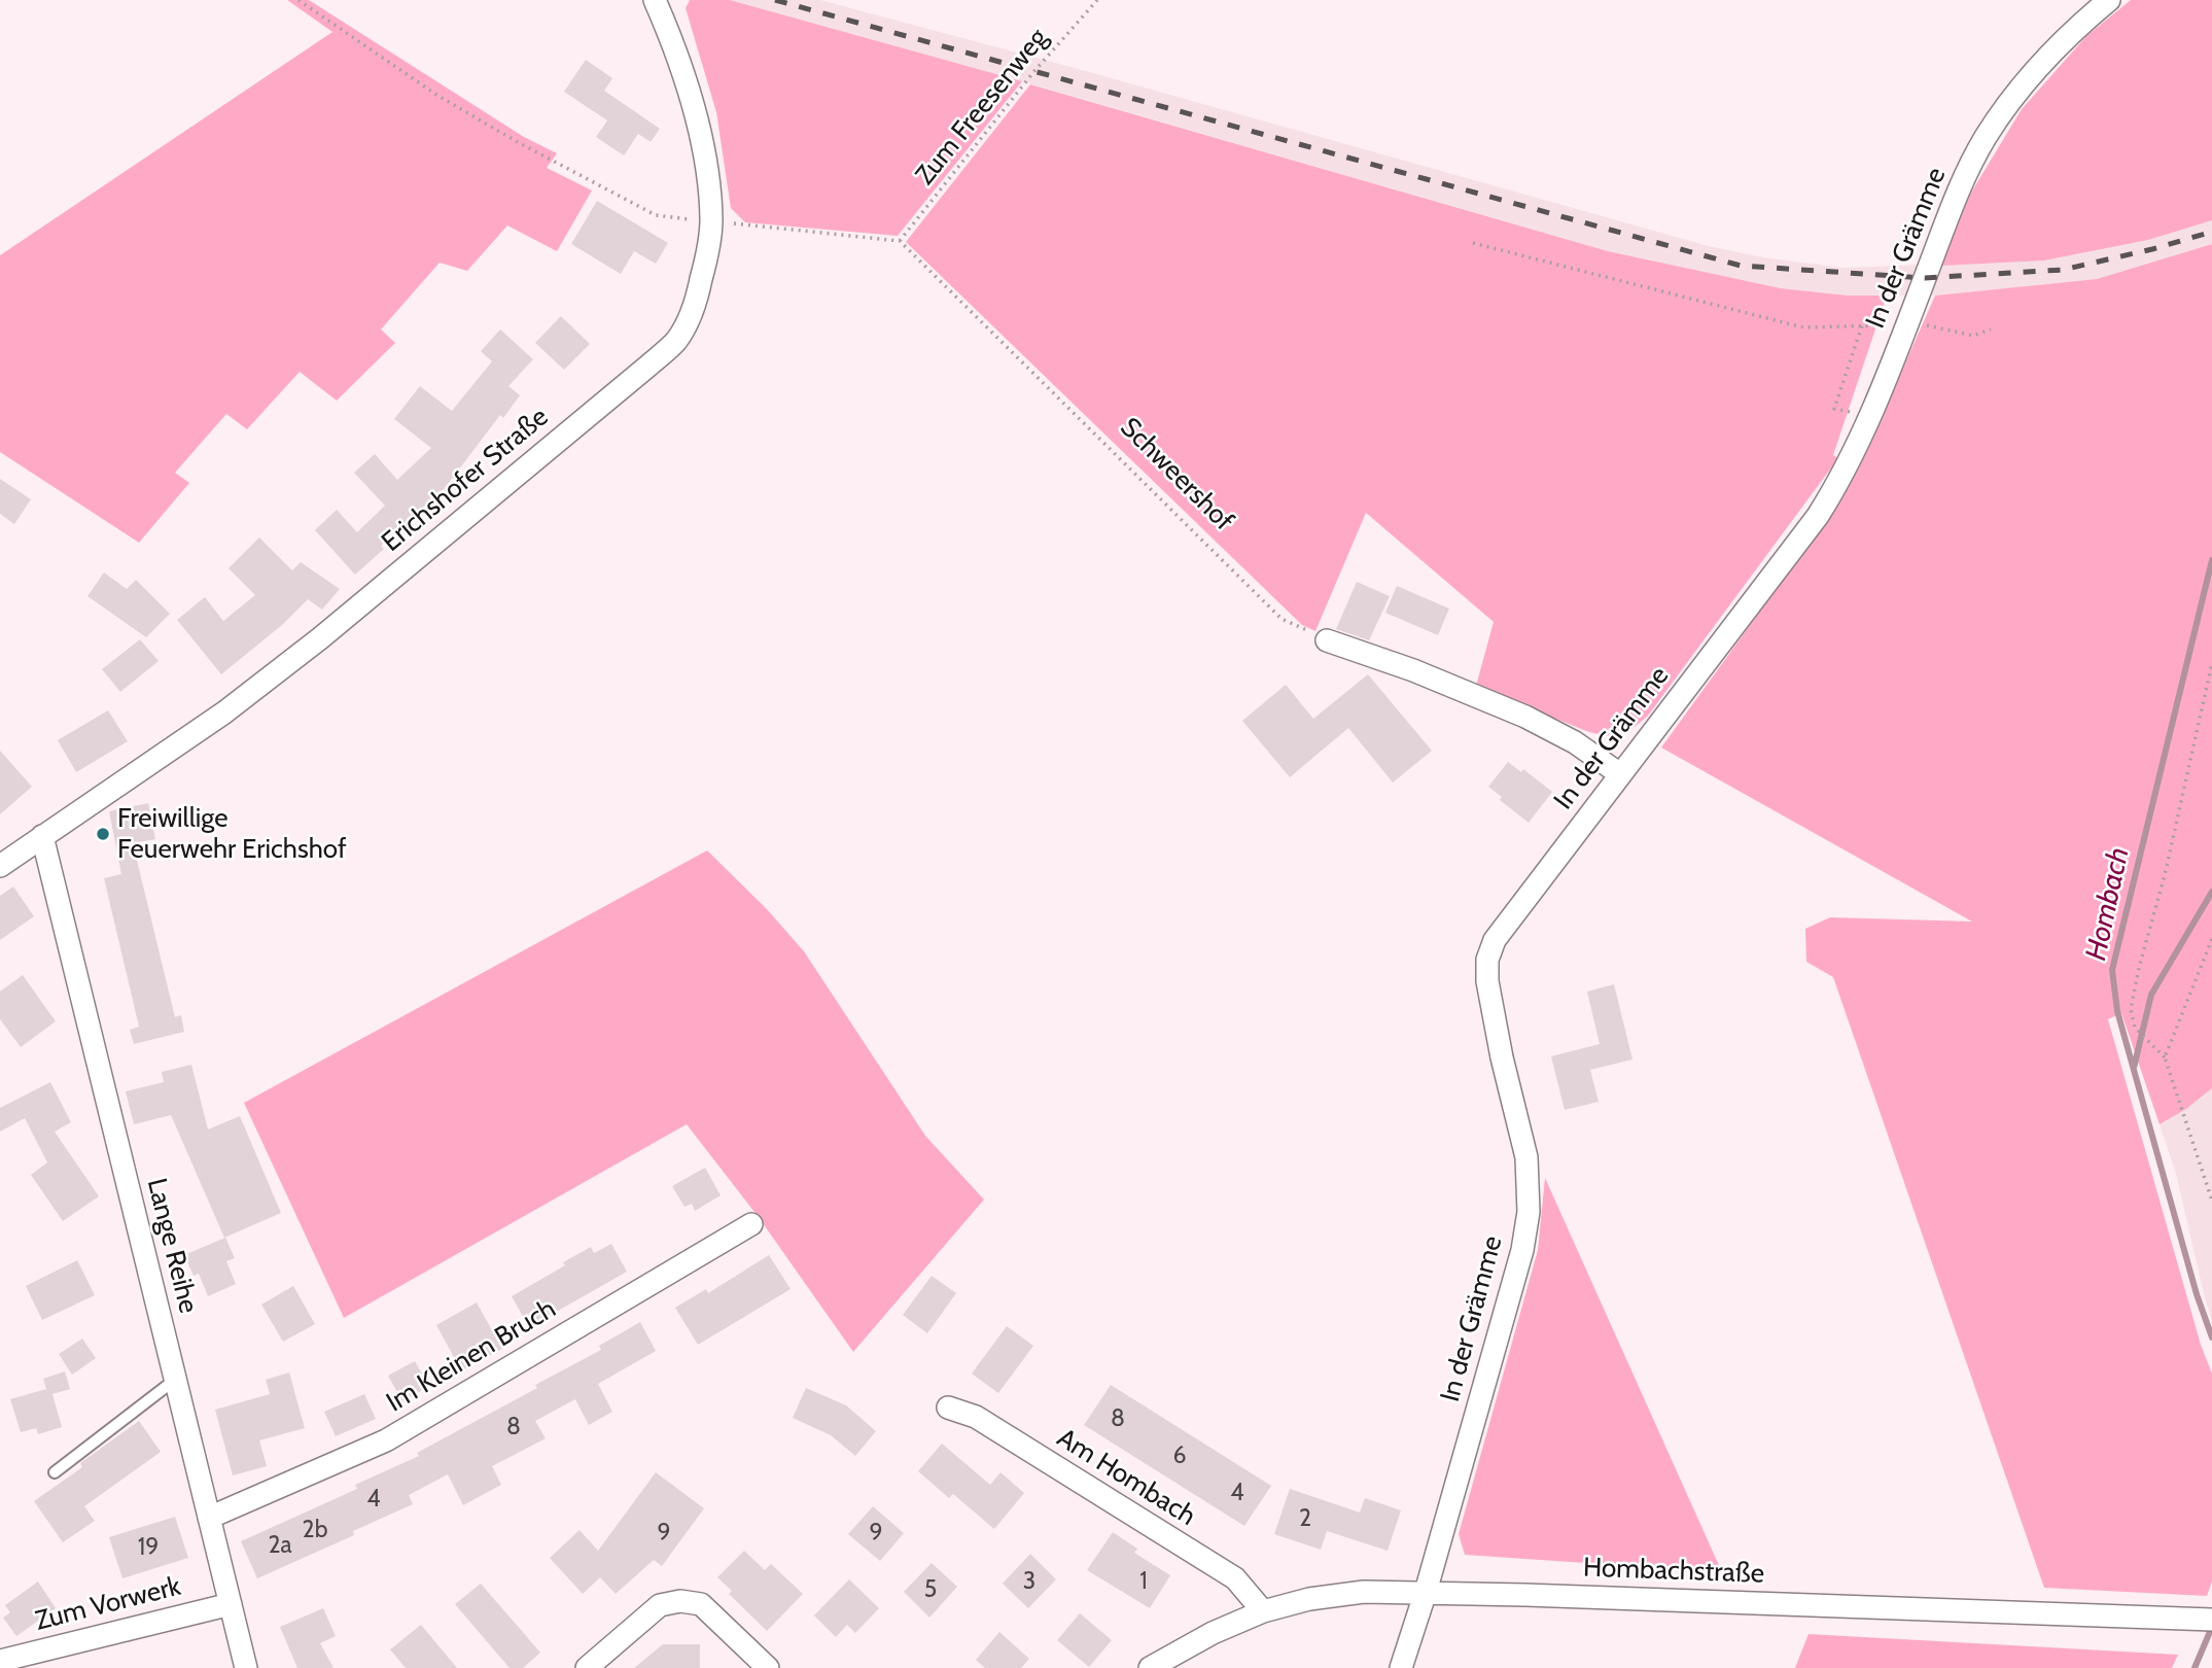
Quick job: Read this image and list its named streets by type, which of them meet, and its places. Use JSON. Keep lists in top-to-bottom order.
{
  "streets": {
    "street": [
      "In der Grämme",
      "Erichshofer Straße",
      "Lange Reihe",
      "Im Kleinen Bruch",
      "Am Hombach",
      "Hombachstraße",
      "Zum Vorwerk"
    ],
    "path": ["Zum Freesenweg", "Schweershof"]
  },
  "crossings": [
    ["Zum Freesenweg", "Schweershof"],
    ["In der Grämme", "Hombachstraße"],
    ["Erichshofer Straße", "Lange Reihe"],
    ["Lange Reihe", "Im Kleinen Bruch"],
    ["Lange Reihe", "Zum Vorwerk"],
    ["Am Hombach", "Hombachstraße"]
  ],
  "water": ["Hombach"],
  "places": ["Freiwillige Feuerwehr Erichshof"],
  "house_numbers": [
    "8",
    "8",
    "6",
    "4",
    "4",
    "2",
    "2b",
    "9",
    "9",
    "2a",
    "19",
    "3",
    "1",
    "5"
  ]
}
